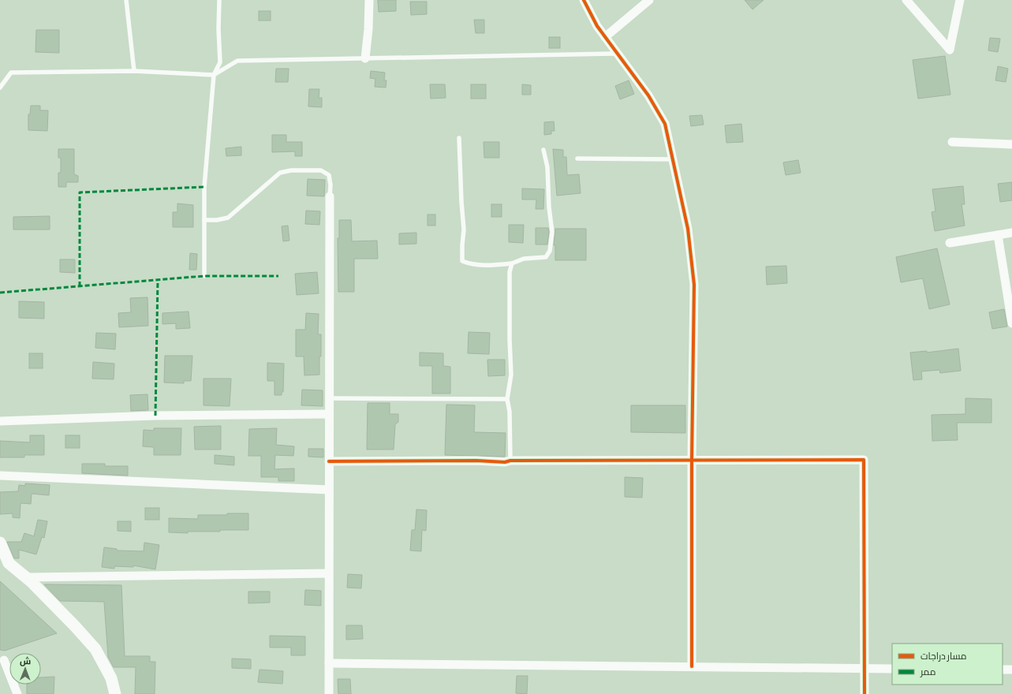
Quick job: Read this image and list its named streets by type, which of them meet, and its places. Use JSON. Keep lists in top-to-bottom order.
{
  "legend": ["مسار دراجات", "ممر"],
  "north": "top"
}
